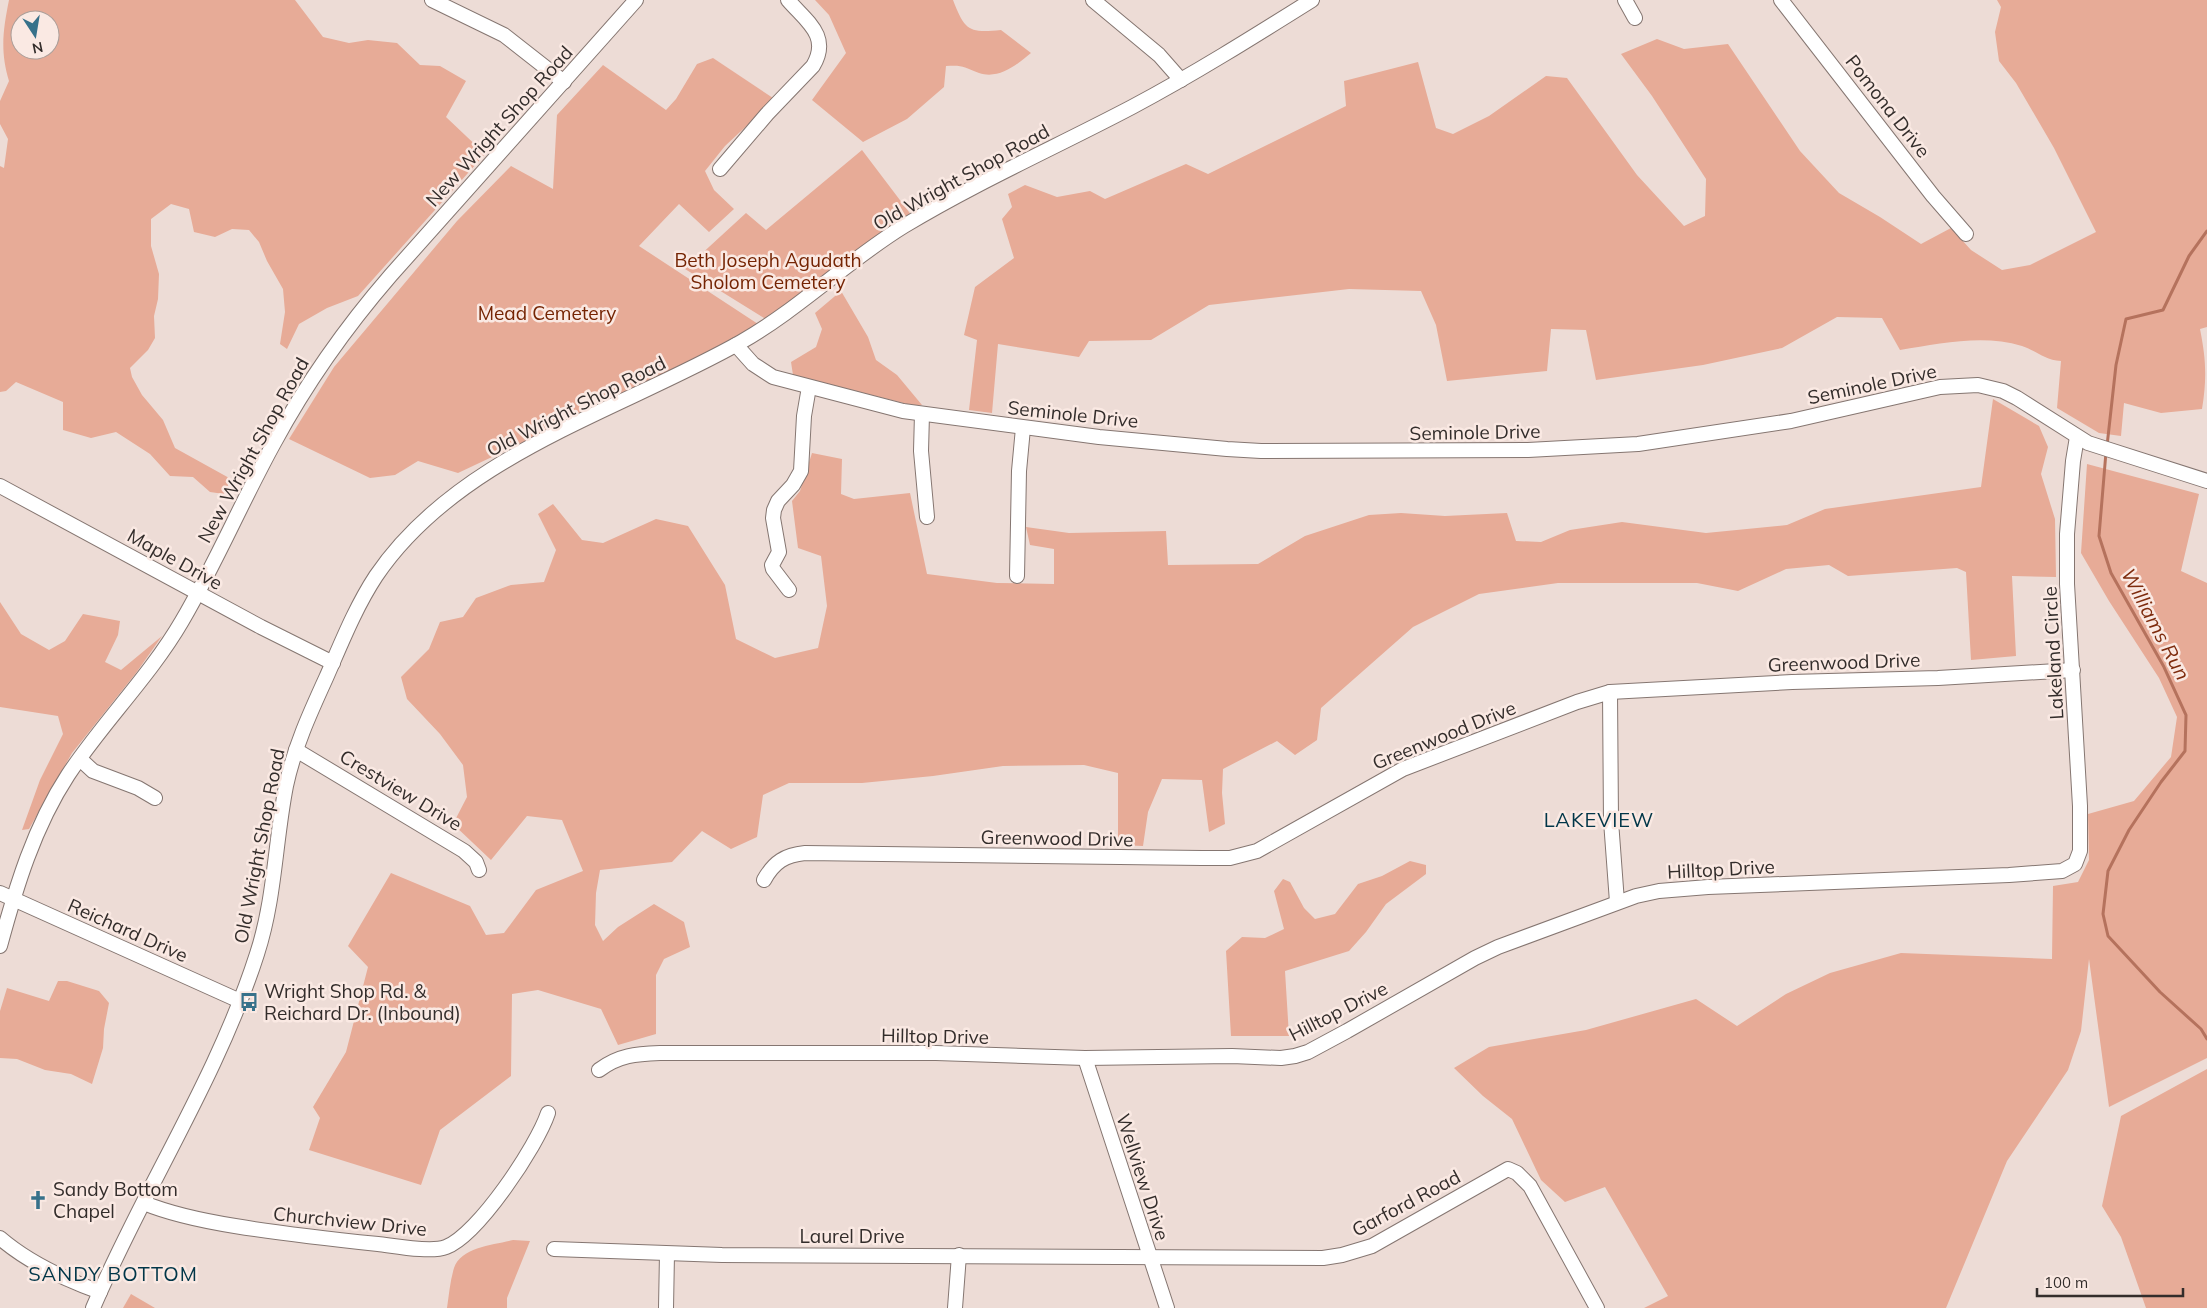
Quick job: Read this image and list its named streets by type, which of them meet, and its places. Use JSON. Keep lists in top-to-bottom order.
{
  "streets": {
    "street": [
      "Pomona Drive",
      "New Wright Shop Road",
      "Old Wright Shop Road",
      "Seminole Drive",
      "Maple Drive",
      "Lakeland Circle",
      "Greenwood Drive",
      "Crestview Drive",
      "Hilltop Drive",
      "Reichard Drive",
      "Wellview Drive",
      "Garford Road",
      "Churchview Drive",
      "Laurel Drive"
    ]
  },
  "crossings": [
    ["New Wright Shop Road", "Maple Drive"],
    ["New Wright Shop Road", "Reichard Drive"],
    ["Old Wright Shop Road", "Seminole Drive"],
    ["Old Wright Shop Road", "Maple Drive"],
    ["Old Wright Shop Road", "Crestview Drive"],
    ["Old Wright Shop Road", "Reichard Drive"],
    ["Old Wright Shop Road", "Churchview Drive"],
    ["Seminole Drive", "Lakeland Circle"],
    ["Lakeland Circle", "Greenwood Drive"],
    ["Lakeland Circle", "Hilltop Drive"],
    ["Hilltop Drive", "Wellview Drive"],
    ["Wellview Drive", "Garford Road"],
    ["Wellview Drive", "Laurel Drive"],
    ["Garford Road", "Laurel Drive"]
  ],
  "districts": ["LAKEVIEW", "SANDY BOTTOM"],
  "water": ["Williams Run"],
  "parks": ["Beth Joseph Agudath Sholom Cemetery", "Mead Cemetery"],
  "places": {
    "bus stop": ["Wright Shop Rd. & Reichard Dr. (Inbound)"],
    "church": ["Sandy Bottom Chapel"]
  },
  "scale_bar": "100 m",
  "north": "bottom"
}
